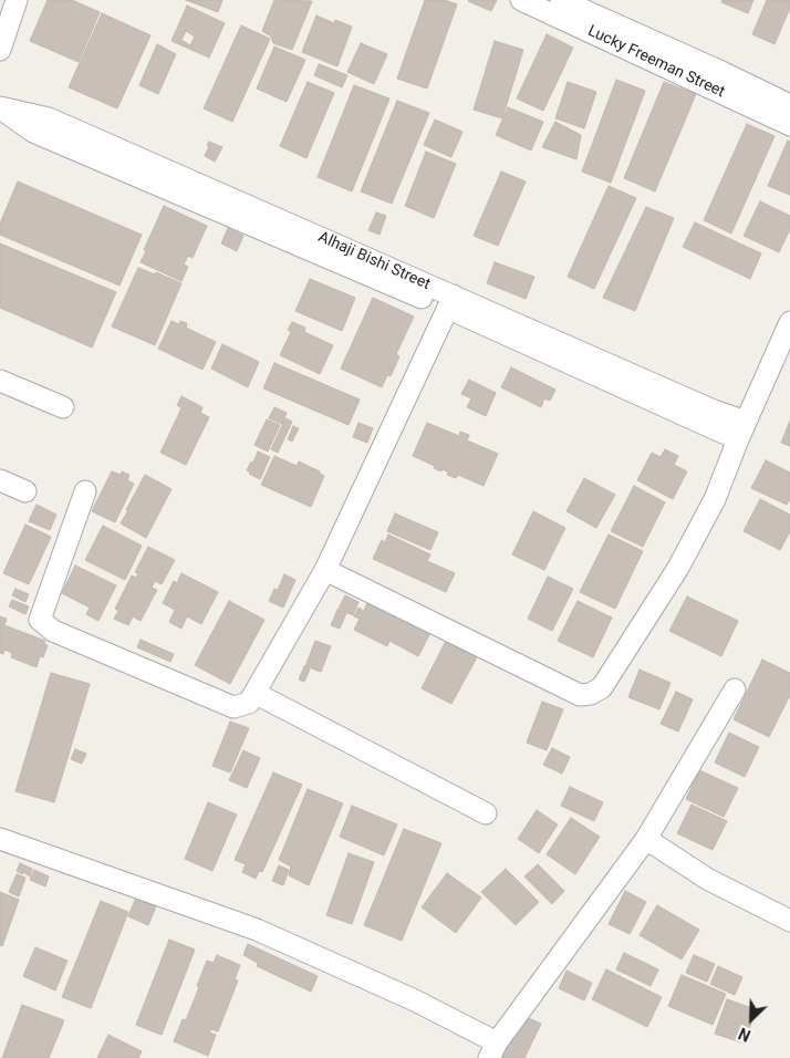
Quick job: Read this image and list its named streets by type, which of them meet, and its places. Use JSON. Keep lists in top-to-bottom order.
{
  "streets": {
    "street": ["Lucky Freeman Street", "Alhaji Bishi Street"]
  },
  "north": "bottom left"
}
